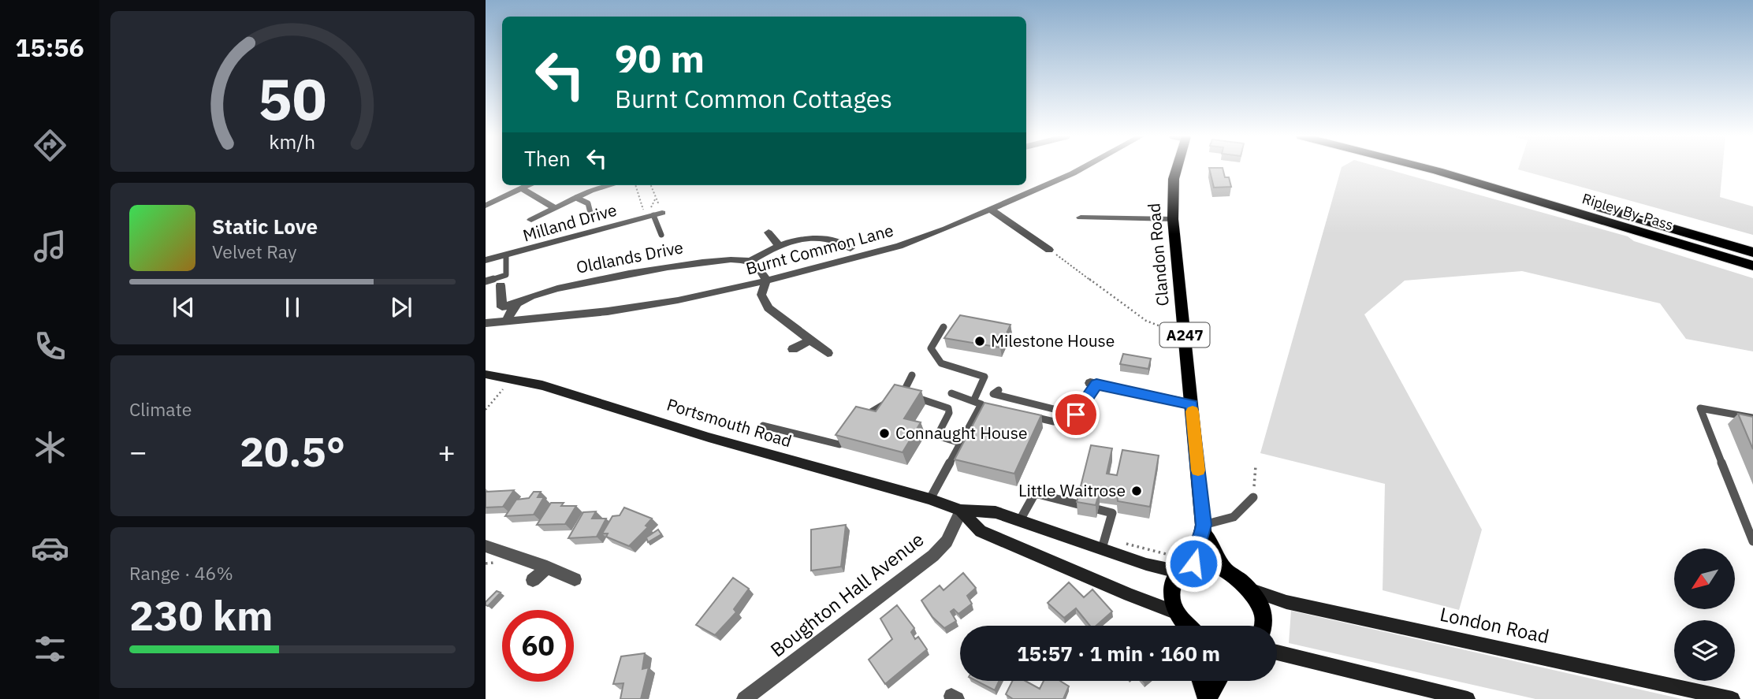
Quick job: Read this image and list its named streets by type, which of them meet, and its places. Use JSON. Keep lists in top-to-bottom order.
{
  "streets": {
    "highway": ["Ripley By-Pass"],
    "main road": [
      "Clandon Road",
      "A247",
      "Portsmouth Road",
      "London Road"
    ],
    "street": [
      "Milland Drive",
      "Burnt Common Lane",
      "Oldlands Drive",
      "Boughton Hall Avenue"
    ]
  },
  "crossings": [
    ["Clandon Road", "Portsmouth Road"],
    ["Portsmouth Road", "Boughton Hall Avenue"]
  ],
  "places": ["Milestone House", "Connaught House", "Little Waitrose"],
  "north": "bottom left",
  "page": {
    "tabs": "15:56",
    "turn": ["90 m", "Burnt Common Cottages"],
    "then": "Then",
    "song": ["Static Love", "Velvet Ray"],
    "tile": [
      "Climate",
      ["Range · 46%", "230 km"]
    ],
    "heat": ["−", "20.5°", "+"],
    "limit": "60",
    "trip": "15:57 · 1 min · 160 m",
    "gauge": ["50", "km/h"]
  }
}
